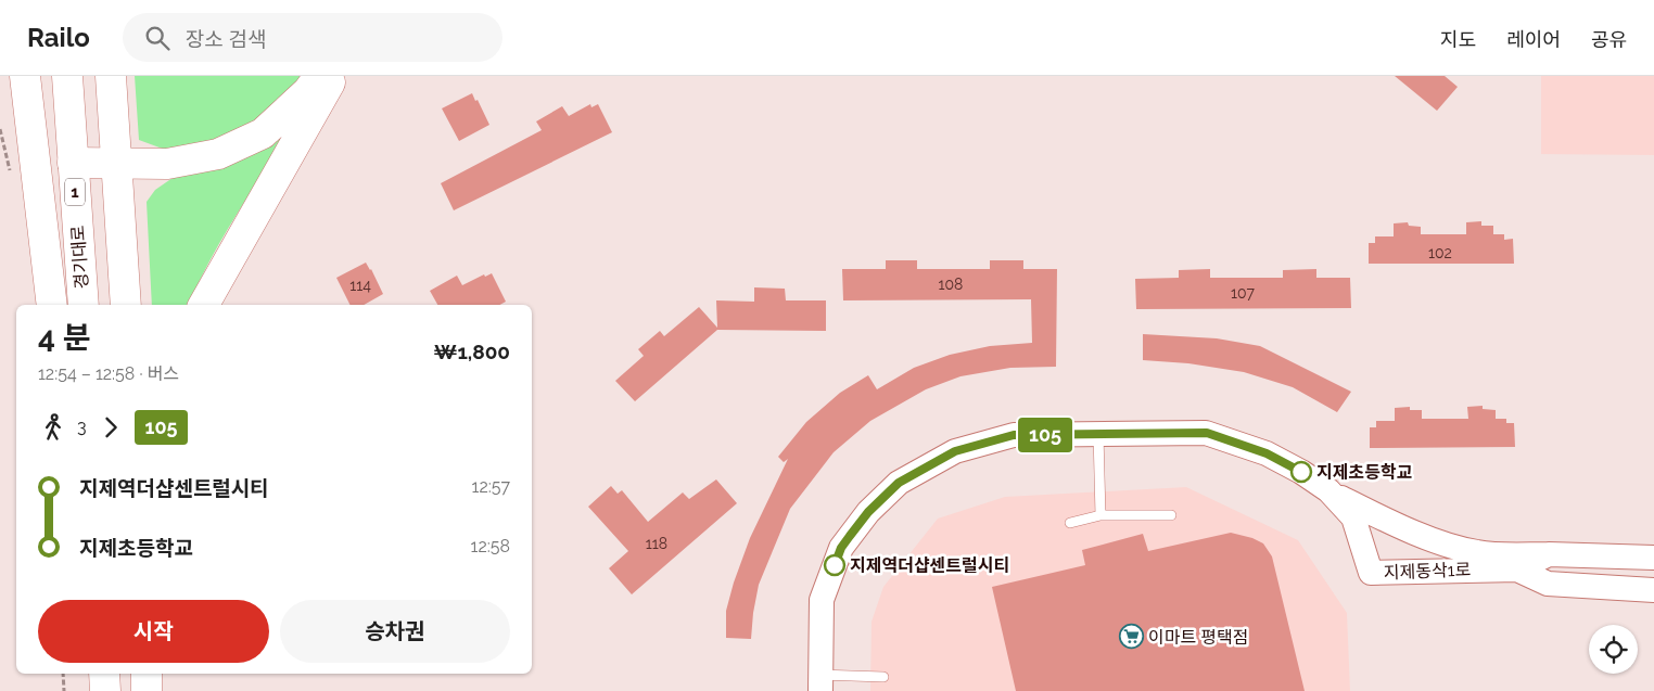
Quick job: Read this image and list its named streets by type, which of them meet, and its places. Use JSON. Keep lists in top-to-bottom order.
{
  "streets": {
    "main road": ["1", "경기대로"],
    "street": ["지제동삭1로"]
  },
  "places": {
    "other": ["지제초등학교", "지제역더샵센트럴시티"],
    "supermarket": ["이마트 평택점"]
  },
  "lines": ["bus line 105"],
  "house_numbers": [
    "102",
    "108",
    "114",
    "107",
    "118"
  ],
  "page": {
    "header": "Railo",
    "search": "장소 검색",
    "nav": ["지도", "레이어", "공유"],
    "on_map": "105",
    "heading": ["4 분", "12:54 – 12:58 · 버스", "₩1,800"],
    "legs": ["3", "105"],
    "list": [
      {
        "name": "지제역더샵센트럴시티",
        "value": "12:57"
      },
      {
        "name": "지제초등학교",
        "value": "12:58"
      }
    ],
    "buttons": ["시작", "승차권"]
  }
}
